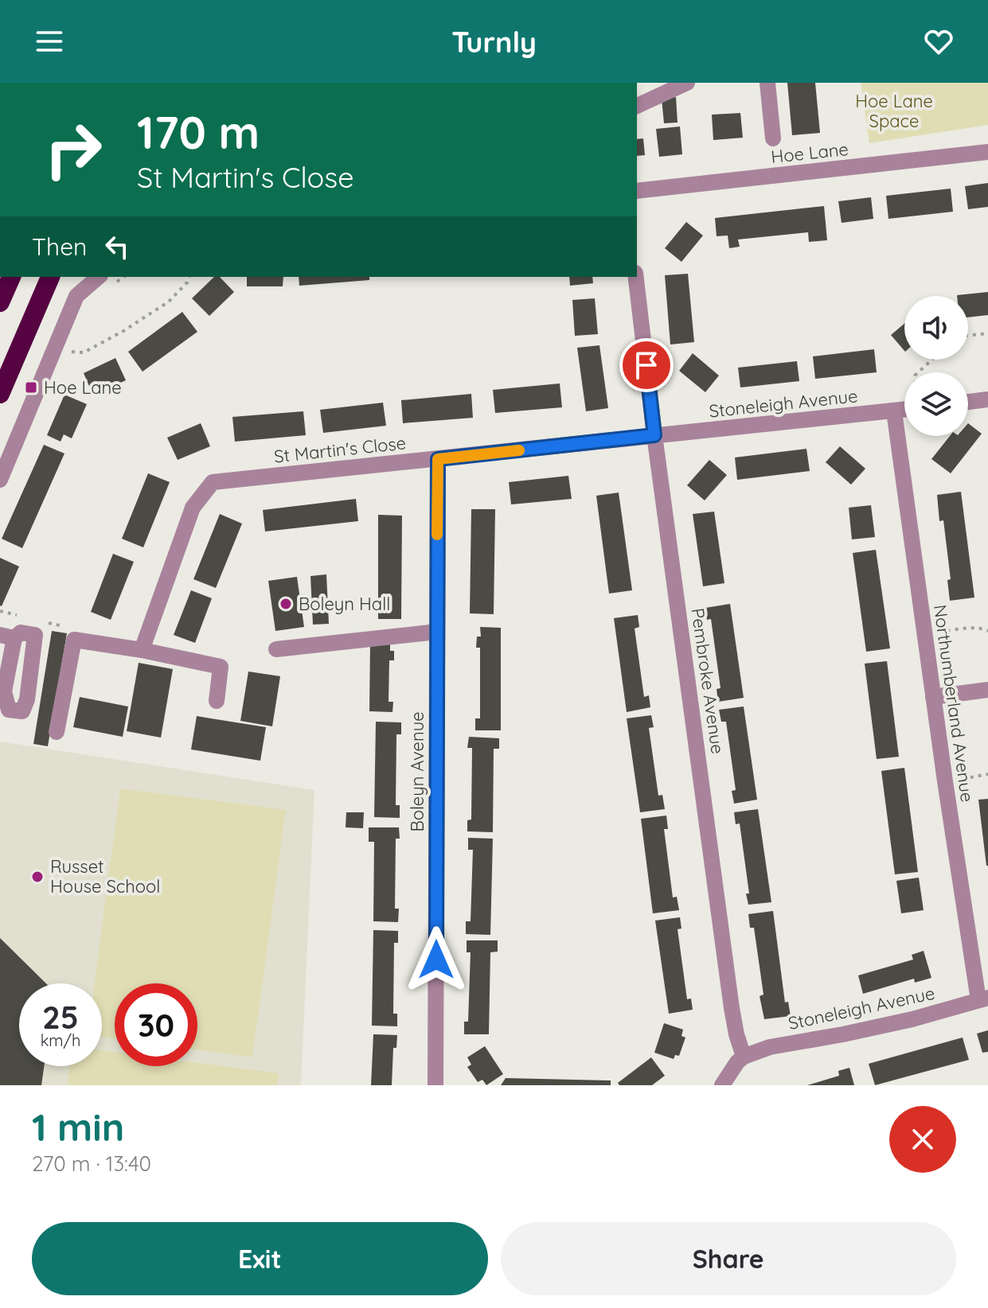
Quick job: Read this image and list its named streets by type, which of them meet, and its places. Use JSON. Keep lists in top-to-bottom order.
{
  "streets": {
    "street": [
      "Hoe Lane",
      "Stoneleigh Avenue",
      "St Martin's Close",
      "Pembroke Avenue",
      "Northumberland Avenue",
      "Boleyn Avenue"
    ]
  },
  "crossings": [
    ["Stoneleigh Avenue", "St Martin's Close"],
    ["Stoneleigh Avenue", "Pembroke Avenue"],
    ["Stoneleigh Avenue", "Northumberland Avenue"],
    ["St Martin's Close", "Pembroke Avenue"],
    ["St Martin's Close", "Boleyn Avenue"]
  ],
  "parks": ["Hoe Lane Space"],
  "places": {
    "transit": ["Hoe Lane"],
    "other": ["Boleyn Hall", "Russet House School"]
  },
  "page": {
    "header": "Turnly",
    "turn": ["170 m", "St Martin's Close"],
    "then": "Then",
    "speed": "25 km/h",
    "limit": "30",
    "heading": ["1 min", "270 m · 13:40"],
    "buttons": ["Exit", "Share"]
  }
}
